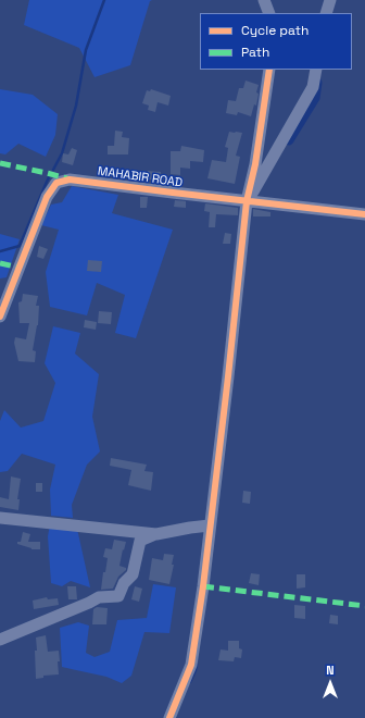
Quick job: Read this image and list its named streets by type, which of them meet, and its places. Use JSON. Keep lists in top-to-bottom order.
{
  "streets": {
    "street": ["MAHABIR ROAD"]
  },
  "legend": ["Cycle path", "Path"],
  "north": "top"
}
